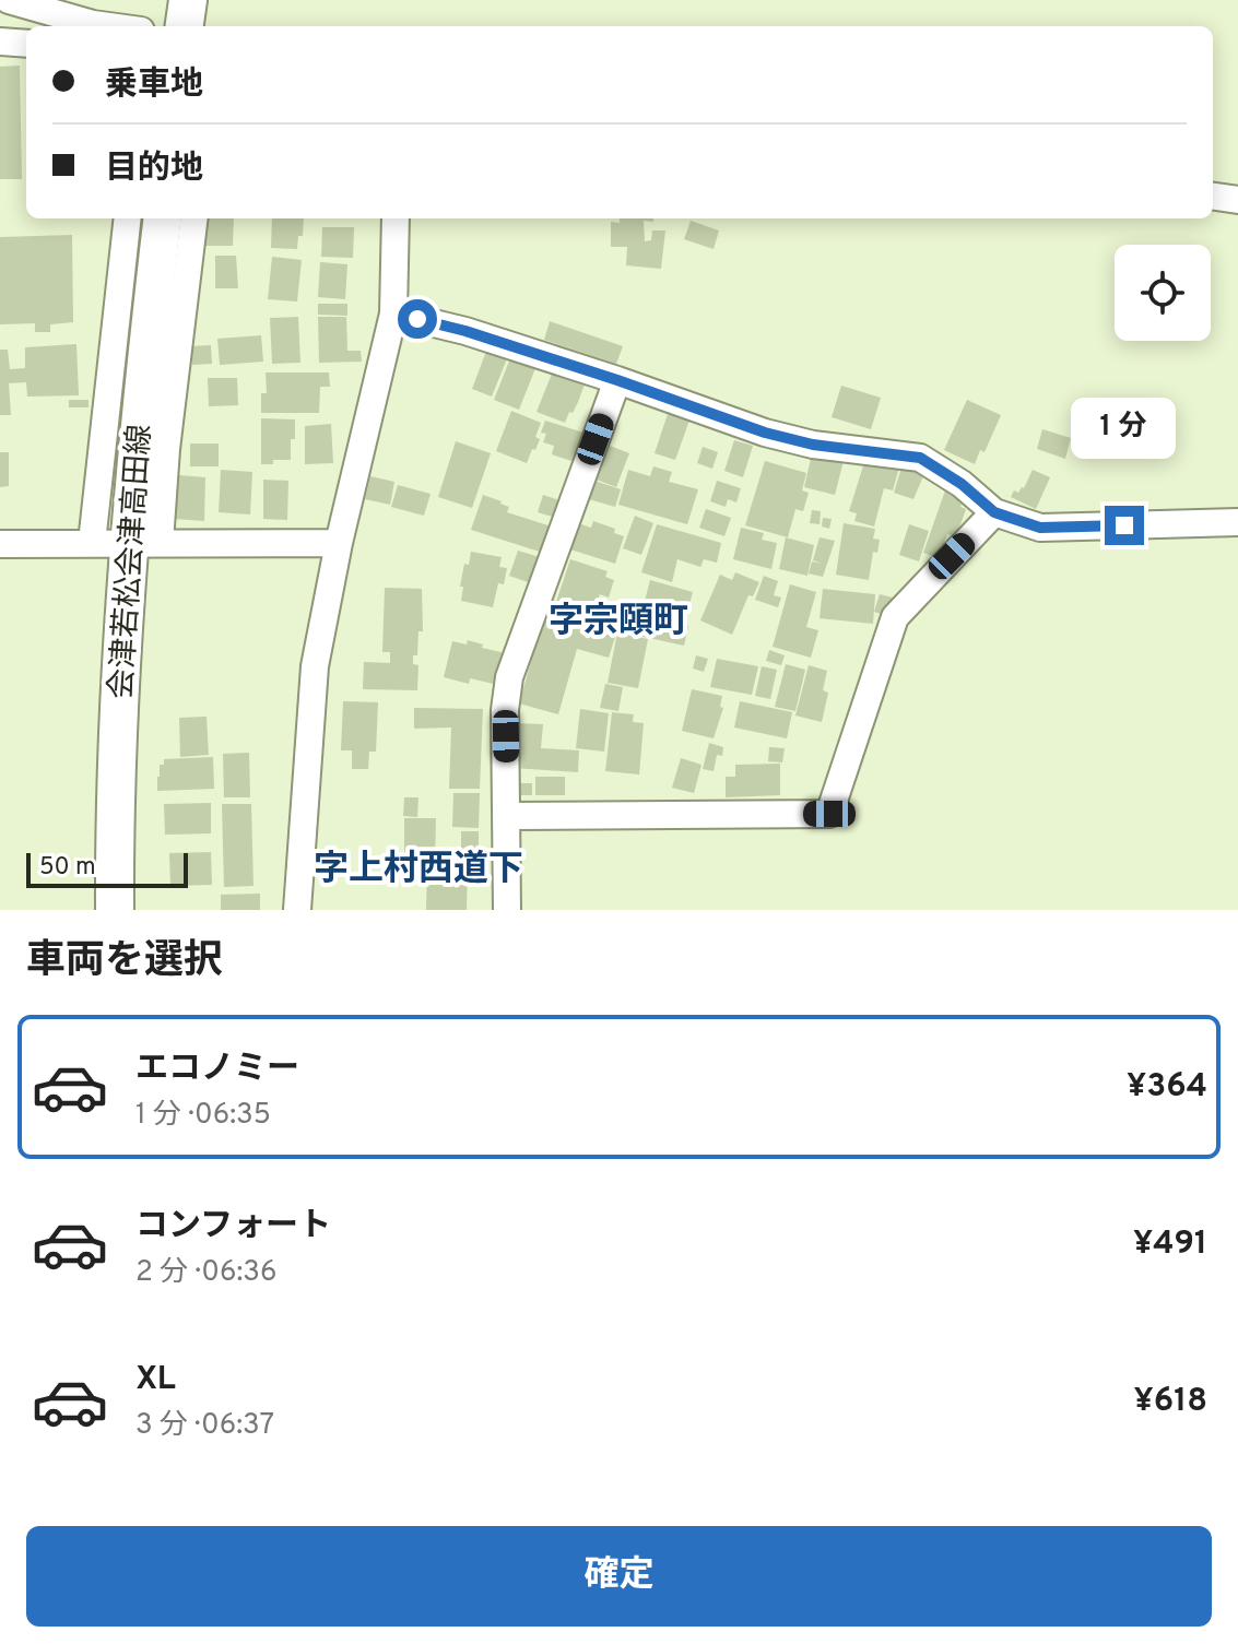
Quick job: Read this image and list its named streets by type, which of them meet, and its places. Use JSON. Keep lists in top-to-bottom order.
{
  "streets": {
    "main road": ["会津若松会津高田線"]
  },
  "districts": ["字宗頤町", "字上村西道下"],
  "scale_bar": "50 m",
  "page": {
    "banner": ["乗車地", "目的地"],
    "bubble": "1 分",
    "scale": "50 m",
    "heading": "車両を選択",
    "list": [
      {
        "name": "エコノミー",
        "note": "1 分 · 06:35",
        "value": "¥364"
      },
      {
        "name": "コンフォート",
        "note": "2 分 · 06:36",
        "value": "¥491"
      },
      {
        "name": "XL",
        "note": "3 分 · 06:37",
        "value": "¥618"
      }
    ],
    "buttons": "確定"
  }
}
